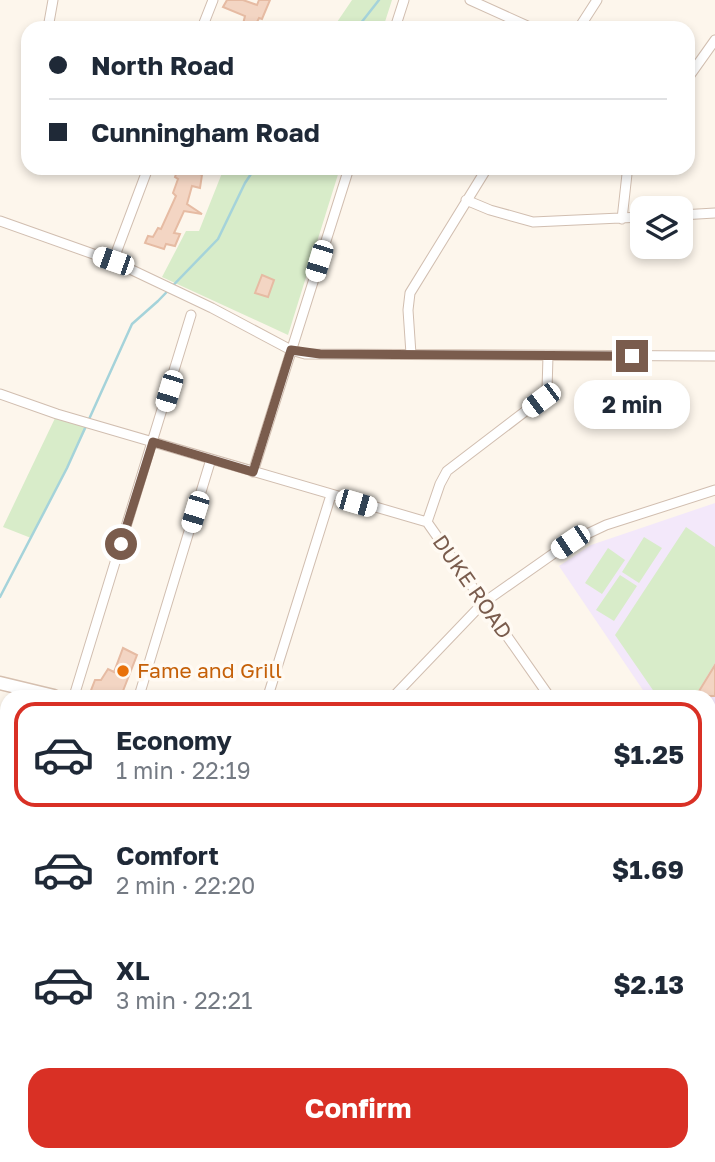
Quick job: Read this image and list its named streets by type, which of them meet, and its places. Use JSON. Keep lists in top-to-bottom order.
{
  "streets": {
    "street": ["DUKE ROAD"]
  },
  "places": ["Fame and Grill"],
  "page": {
    "banner": ["North Road", "Cunningham Road"],
    "bubble": "2 min",
    "list": [
      {
        "name": "Economy",
        "note": "1 min · 22:19",
        "value": "$1.25"
      },
      {
        "name": "Comfort",
        "note": "2 min · 22:20",
        "value": "$1.69"
      },
      {
        "name": "XL",
        "note": "3 min · 22:21",
        "value": "$2.13"
      }
    ],
    "buttons": "Confirm"
  }
}
